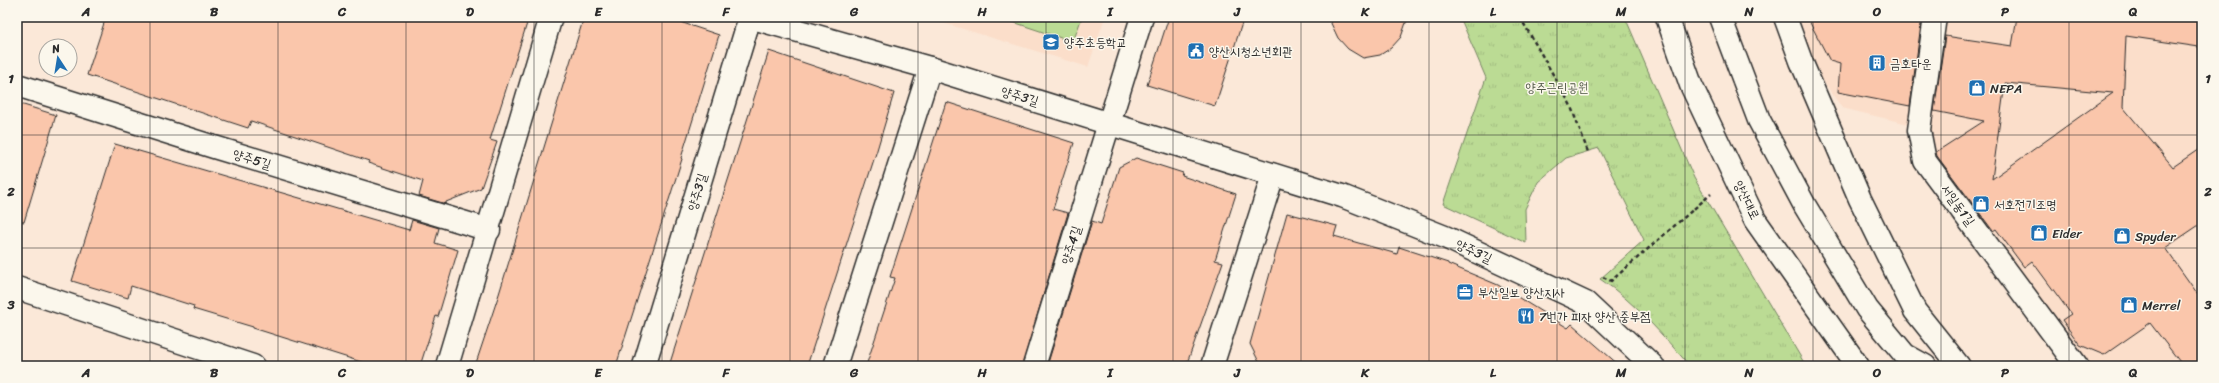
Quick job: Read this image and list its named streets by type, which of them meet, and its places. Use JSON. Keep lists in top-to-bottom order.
{
  "streets": {
    "street": [
      "양주3길",
      "양주5길",
      "양산대로",
      "서일동1길",
      "양주4길"
    ]
  },
  "crossings": [
    ["양주3길", "양주4길"]
  ],
  "parks": ["양주근린공원"],
  "places": {
    "school or university": ["양주초등학교"],
    "public building": ["양산시청소년회관"],
    "building": ["금호타운"],
    "shop": [
      "NEPA",
      "서호전기조명",
      "Eider",
      "Spyder",
      "Merrel"
    ],
    "office": ["부산일보 양산지사"],
    "restaurant": ["7번가 피자 양산 중부점"]
  },
  "north": "top",
  "grid": {
    "columns": [
      "A",
      "B",
      "C",
      "D",
      "E",
      "F",
      "G",
      "H",
      "I",
      "J",
      "K",
      "L",
      "M",
      "N",
      "O",
      "P",
      "Q"
    ],
    "rows": ["1", "2", "3"]
  }
}
